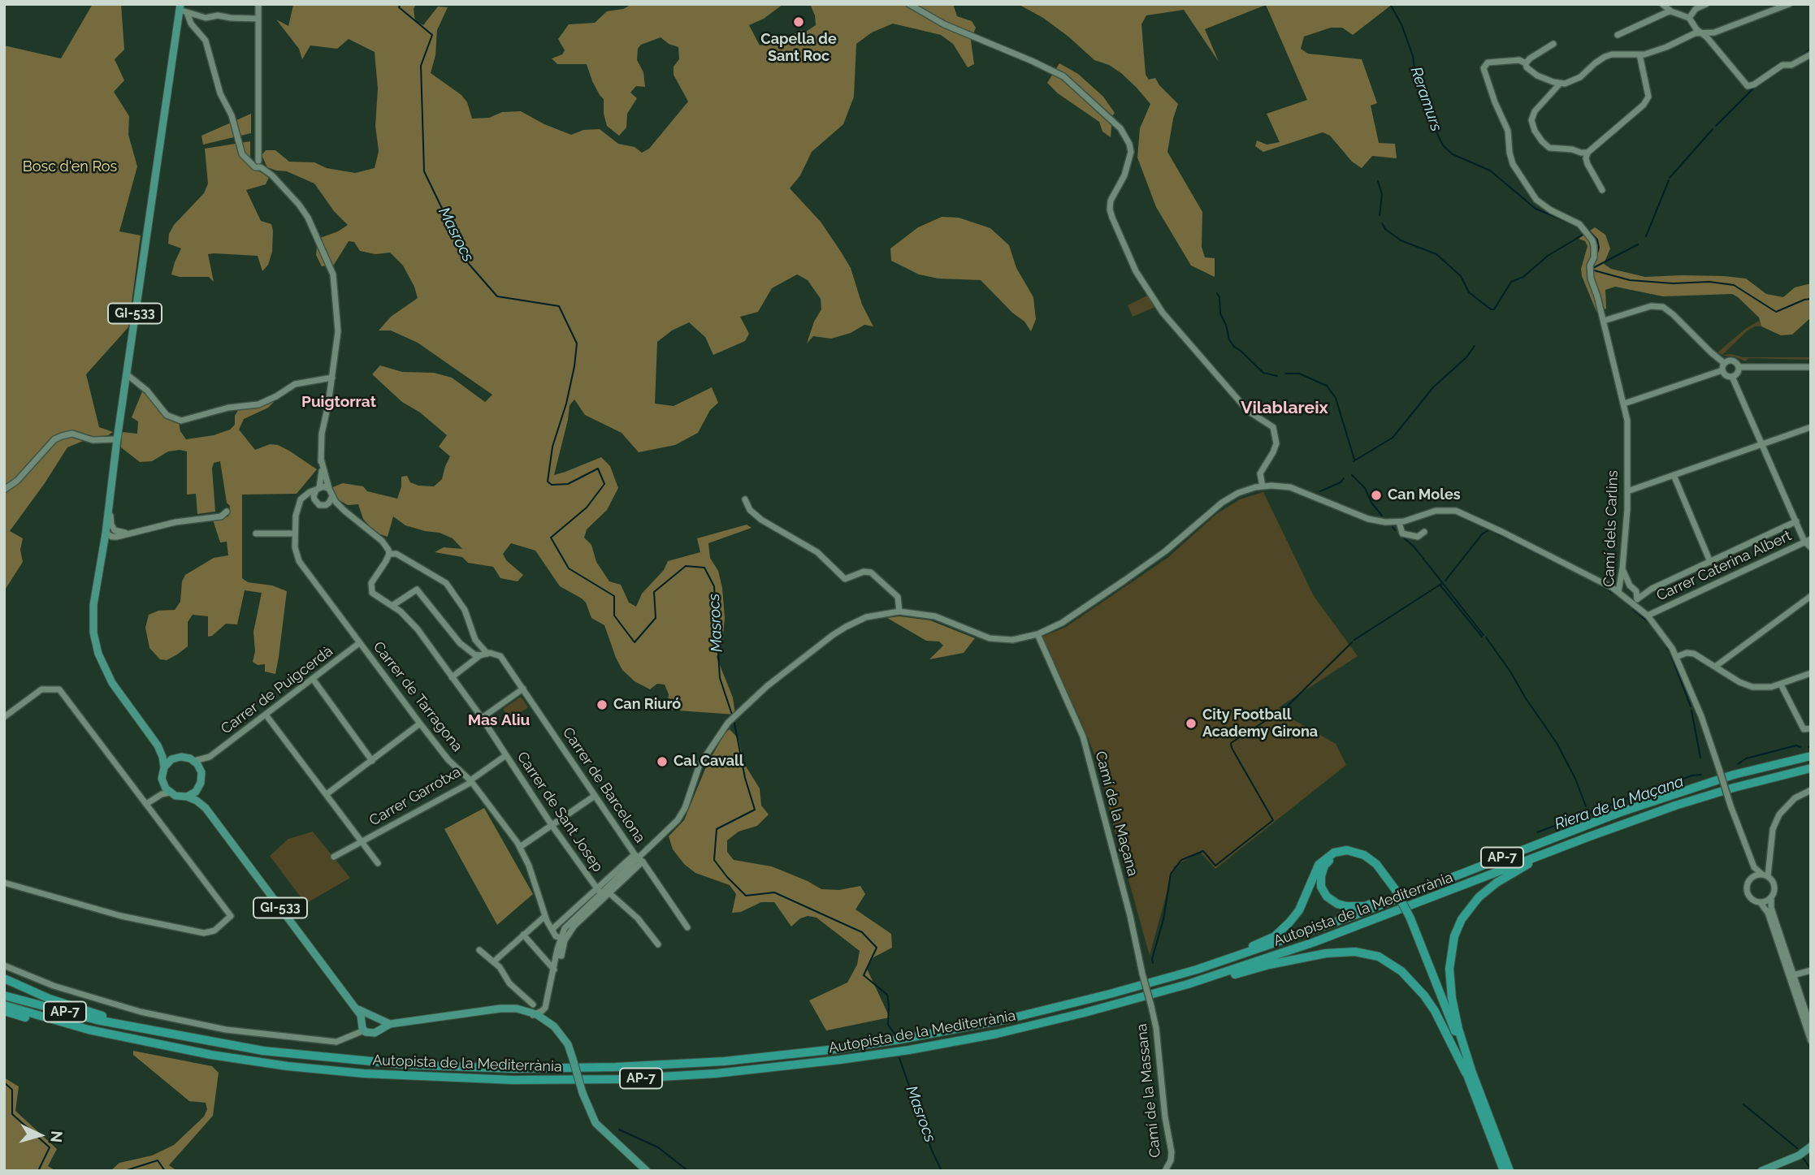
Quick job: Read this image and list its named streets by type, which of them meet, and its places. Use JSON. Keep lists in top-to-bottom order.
{
  "streets": {
    "highway": ["AP-7", "Autopista de la Mediterrània"],
    "main road": ["GI-533"],
    "street": [
      "Camí dels Carlins",
      "Carrer Caterina Albert",
      "Carrer de Puigcerdà",
      "Carrer de Tarragona",
      "Carrer de Barcelona",
      "Carrer Garrotxa",
      "Carrer de Sant Josep",
      "Camí de la Maçana",
      "Camí de la Massana"
    ]
  },
  "crossings": [
    ["GI-533", "Carrer de Puigcerdà"],
    ["Camí dels Carlins", "Carrer Caterina Albert"],
    ["Carrer de Puigcerdà", "Carrer de Tarragona"],
    ["Carrer de Tarragona", "Carrer Garrotxa"],
    ["Carrer Garrotxa", "Carrer de Sant Josep"],
    ["Camí de la Maçana", "Camí de la Massana"]
  ],
  "districts": ["Puigtorrat", "Vilablareix", "Mas Aliu"],
  "water": ["Reramurs", "Masrocs", "Riera de la Maçana"],
  "parks": ["Bosc d'en Ros"],
  "places": [
    "Capella de Sant Roc",
    "Can Moles",
    "Can Riuró",
    "City Football Academy Girona",
    "Cal Cavall"
  ],
  "north": "right"
}
